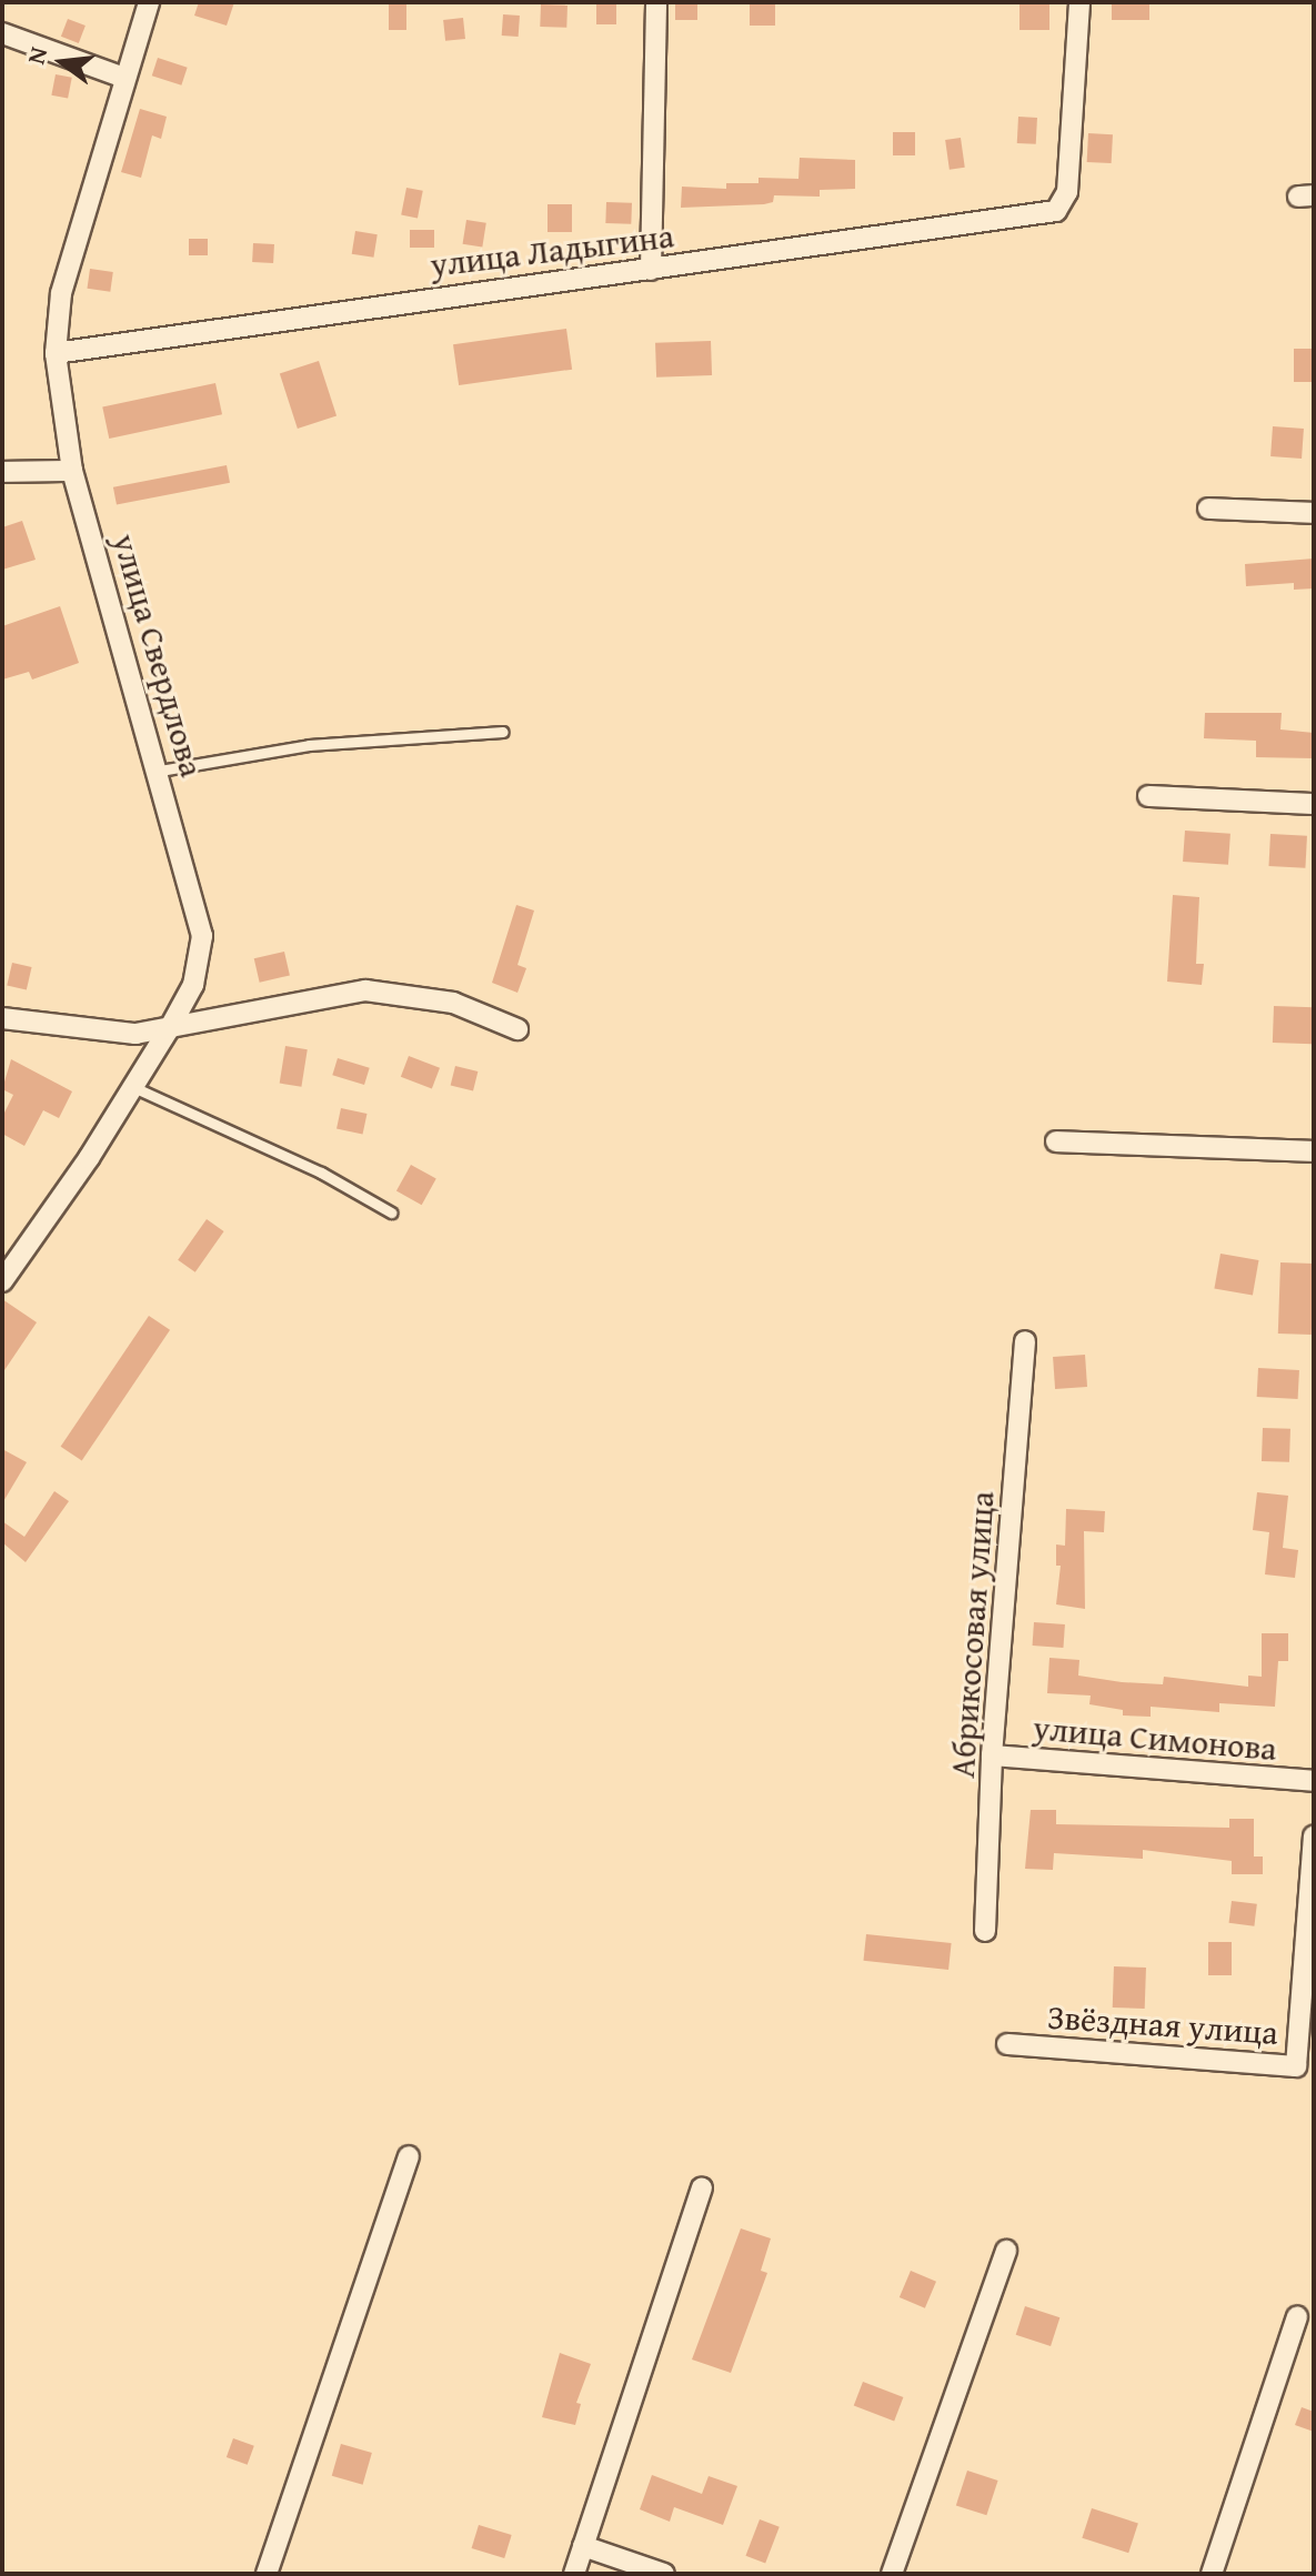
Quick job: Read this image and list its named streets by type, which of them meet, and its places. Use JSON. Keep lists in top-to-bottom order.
{
  "streets": {
    "street": [
      "улица Ладыгина",
      "улица Свердлова",
      "Абрикосовая улица",
      "улица Симонова",
      "Звёздная улица"
    ]
  },
  "crossings": [
    ["улица Ладыгина", "улица Свердлова"],
    ["Абрикосовая улица", "улица Симонова"]
  ],
  "north": "left"
}
